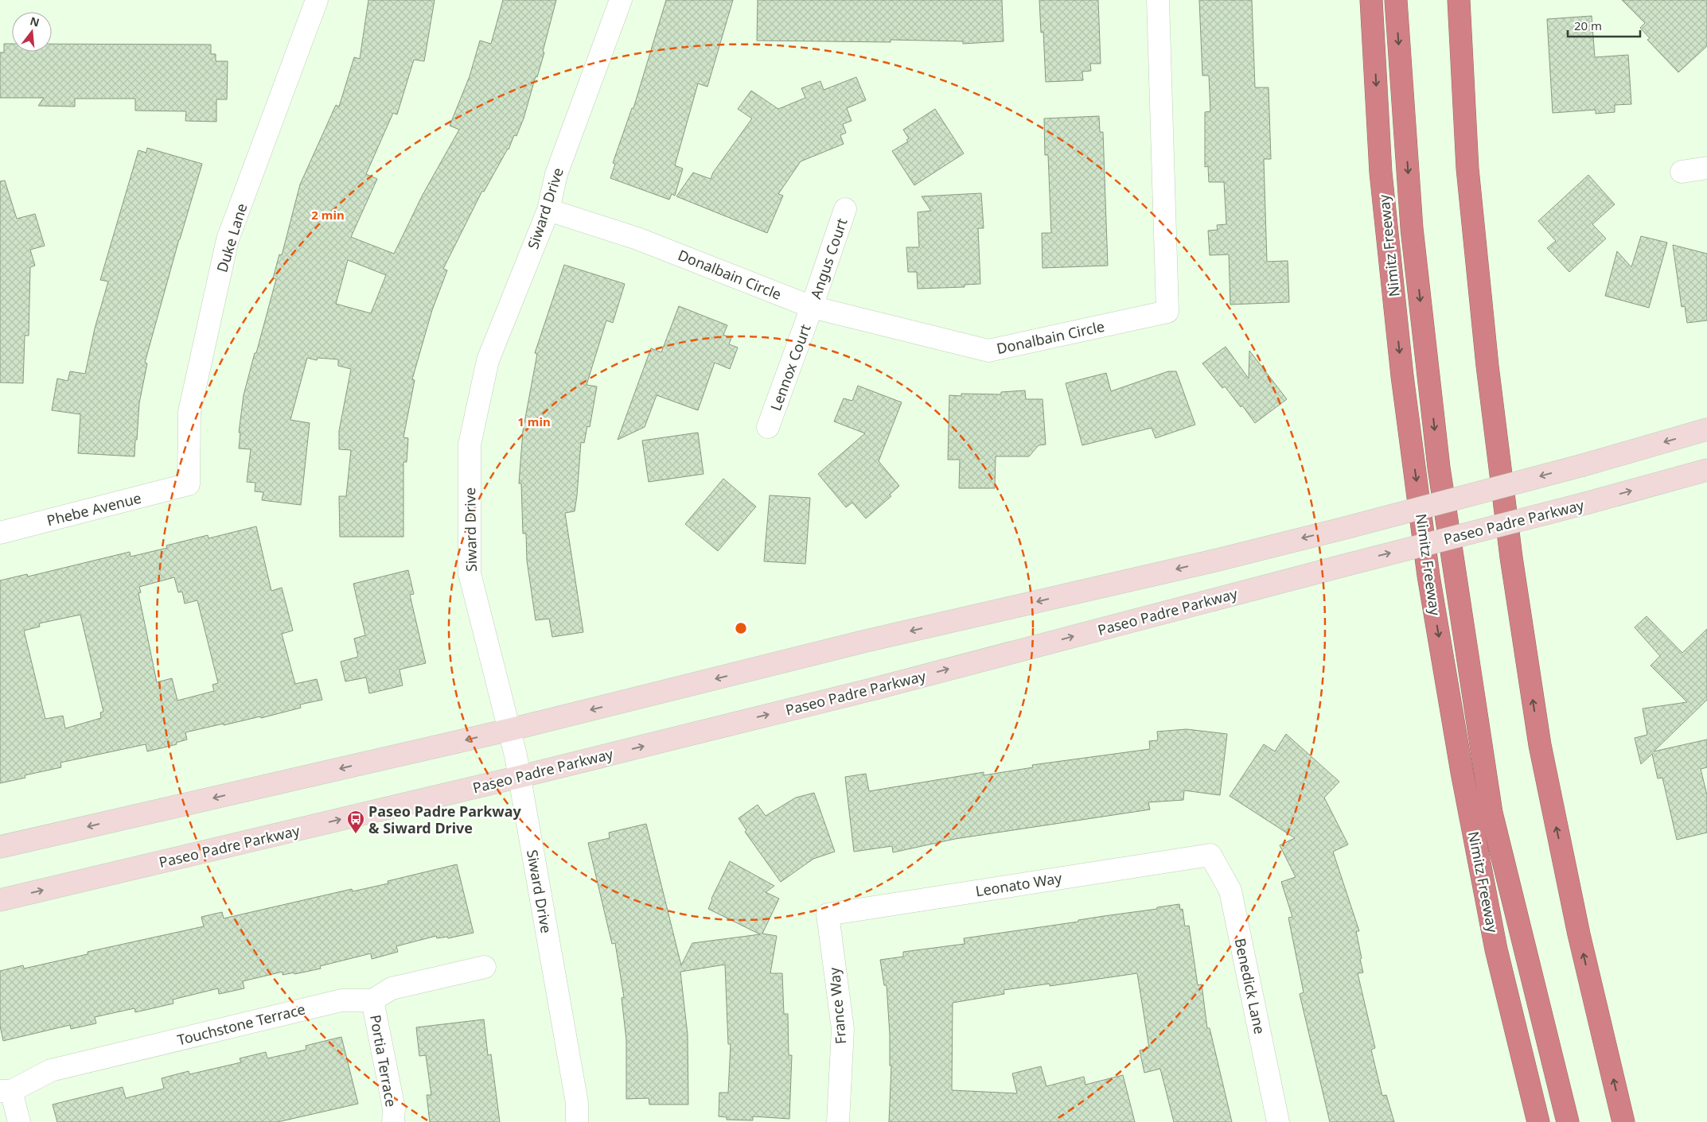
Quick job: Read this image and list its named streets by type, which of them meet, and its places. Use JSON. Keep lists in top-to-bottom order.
{
  "streets": {
    "highway": ["Nimitz Freeway"],
    "main road": ["Paseo Padre Parkway"],
    "street": [
      "Siward Drive",
      "Duke Lane",
      "Angus Court",
      "Donalbain Circle",
      "Lennox Court",
      "Phebe Avenue",
      "Leonato Way",
      "Benedick Lane",
      "France Way",
      "Touchstone Terrace",
      "Portia Terrace"
    ]
  },
  "crossings": [
    ["Siward Drive", "Donalbain Circle"],
    ["Siward Drive", "Paseo Padre Parkway"],
    ["Duke Lane", "Phebe Avenue"],
    ["Angus Court", "Donalbain Circle"],
    ["Angus Court", "Lennox Court"],
    ["Donalbain Circle", "Lennox Court"],
    ["Leonato Way", "Benedick Lane"],
    ["Leonato Way", "France Way"],
    ["Touchstone Terrace", "Portia Terrace"]
  ],
  "places": {
    "bus stop": ["Paseo Padre Parkway & Siward Drive"]
  },
  "scale_bar": "20 m",
  "north": "top",
  "rings": ["2 min", "1 min"]
}
